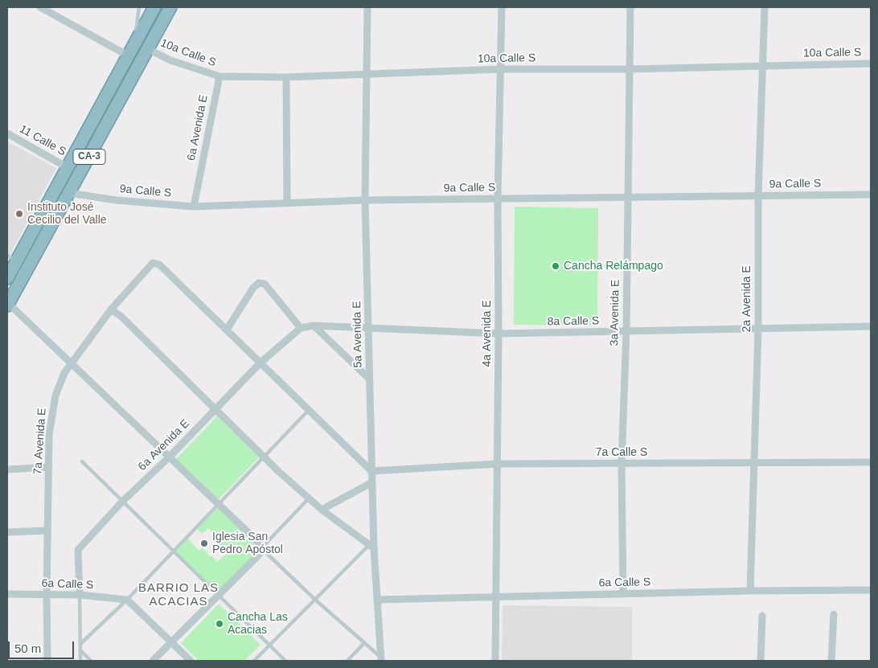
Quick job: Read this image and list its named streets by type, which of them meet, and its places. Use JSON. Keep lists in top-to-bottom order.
{
  "streets": {
    "highway": ["CA-3"],
    "street": [
      "10a Calle S",
      "6a Avenida E",
      "11 Calle S",
      "9a Calle S",
      "2a Avenida E",
      "3a Avenida E",
      "8a Calle S",
      "4a Avenida E",
      "5a Avenida E",
      "7a Avenida E",
      "7a Calle S",
      "6a Calle S"
    ]
  },
  "crossings": [
    ["10a Calle S", "6a Avenida E"],
    ["10a Calle S", "CA-3"],
    ["10a Calle S", "2a Avenida E"],
    ["10a Calle S", "3a Avenida E"],
    ["10a Calle S", "4a Avenida E"],
    ["10a Calle S", "5a Avenida E"],
    ["6a Avenida E", "9a Calle S"],
    ["6a Avenida E", "8a Calle S"],
    ["6a Avenida E", "6a Calle S"],
    ["11 Calle S", "CA-3"],
    ["CA-3", "9a Calle S"],
    ["9a Calle S", "2a Avenida E"],
    ["9a Calle S", "3a Avenida E"],
    ["9a Calle S", "4a Avenida E"],
    ["9a Calle S", "5a Avenida E"],
    ["2a Avenida E", "8a Calle S"],
    ["2a Avenida E", "7a Calle S"],
    ["2a Avenida E", "6a Calle S"],
    ["3a Avenida E", "8a Calle S"],
    ["3a Avenida E", "7a Calle S"],
    ["3a Avenida E", "6a Calle S"],
    ["8a Calle S", "4a Avenida E"],
    ["8a Calle S", "5a Avenida E"],
    ["4a Avenida E", "7a Calle S"],
    ["4a Avenida E", "6a Calle S"],
    ["5a Avenida E", "7a Calle S"],
    ["5a Avenida E", "6a Calle S"],
    ["7a Avenida E", "6a Calle S"]
  ],
  "districts": ["BARRIO LAS ACACIAS"],
  "places": [
    "Instituto José Cecilio del Valle",
    "Cancha Relámpago",
    "Iglesia San Pedro Apóstol",
    "Cancha Las Acacias"
  ],
  "scale_bar": "50 m"
}
